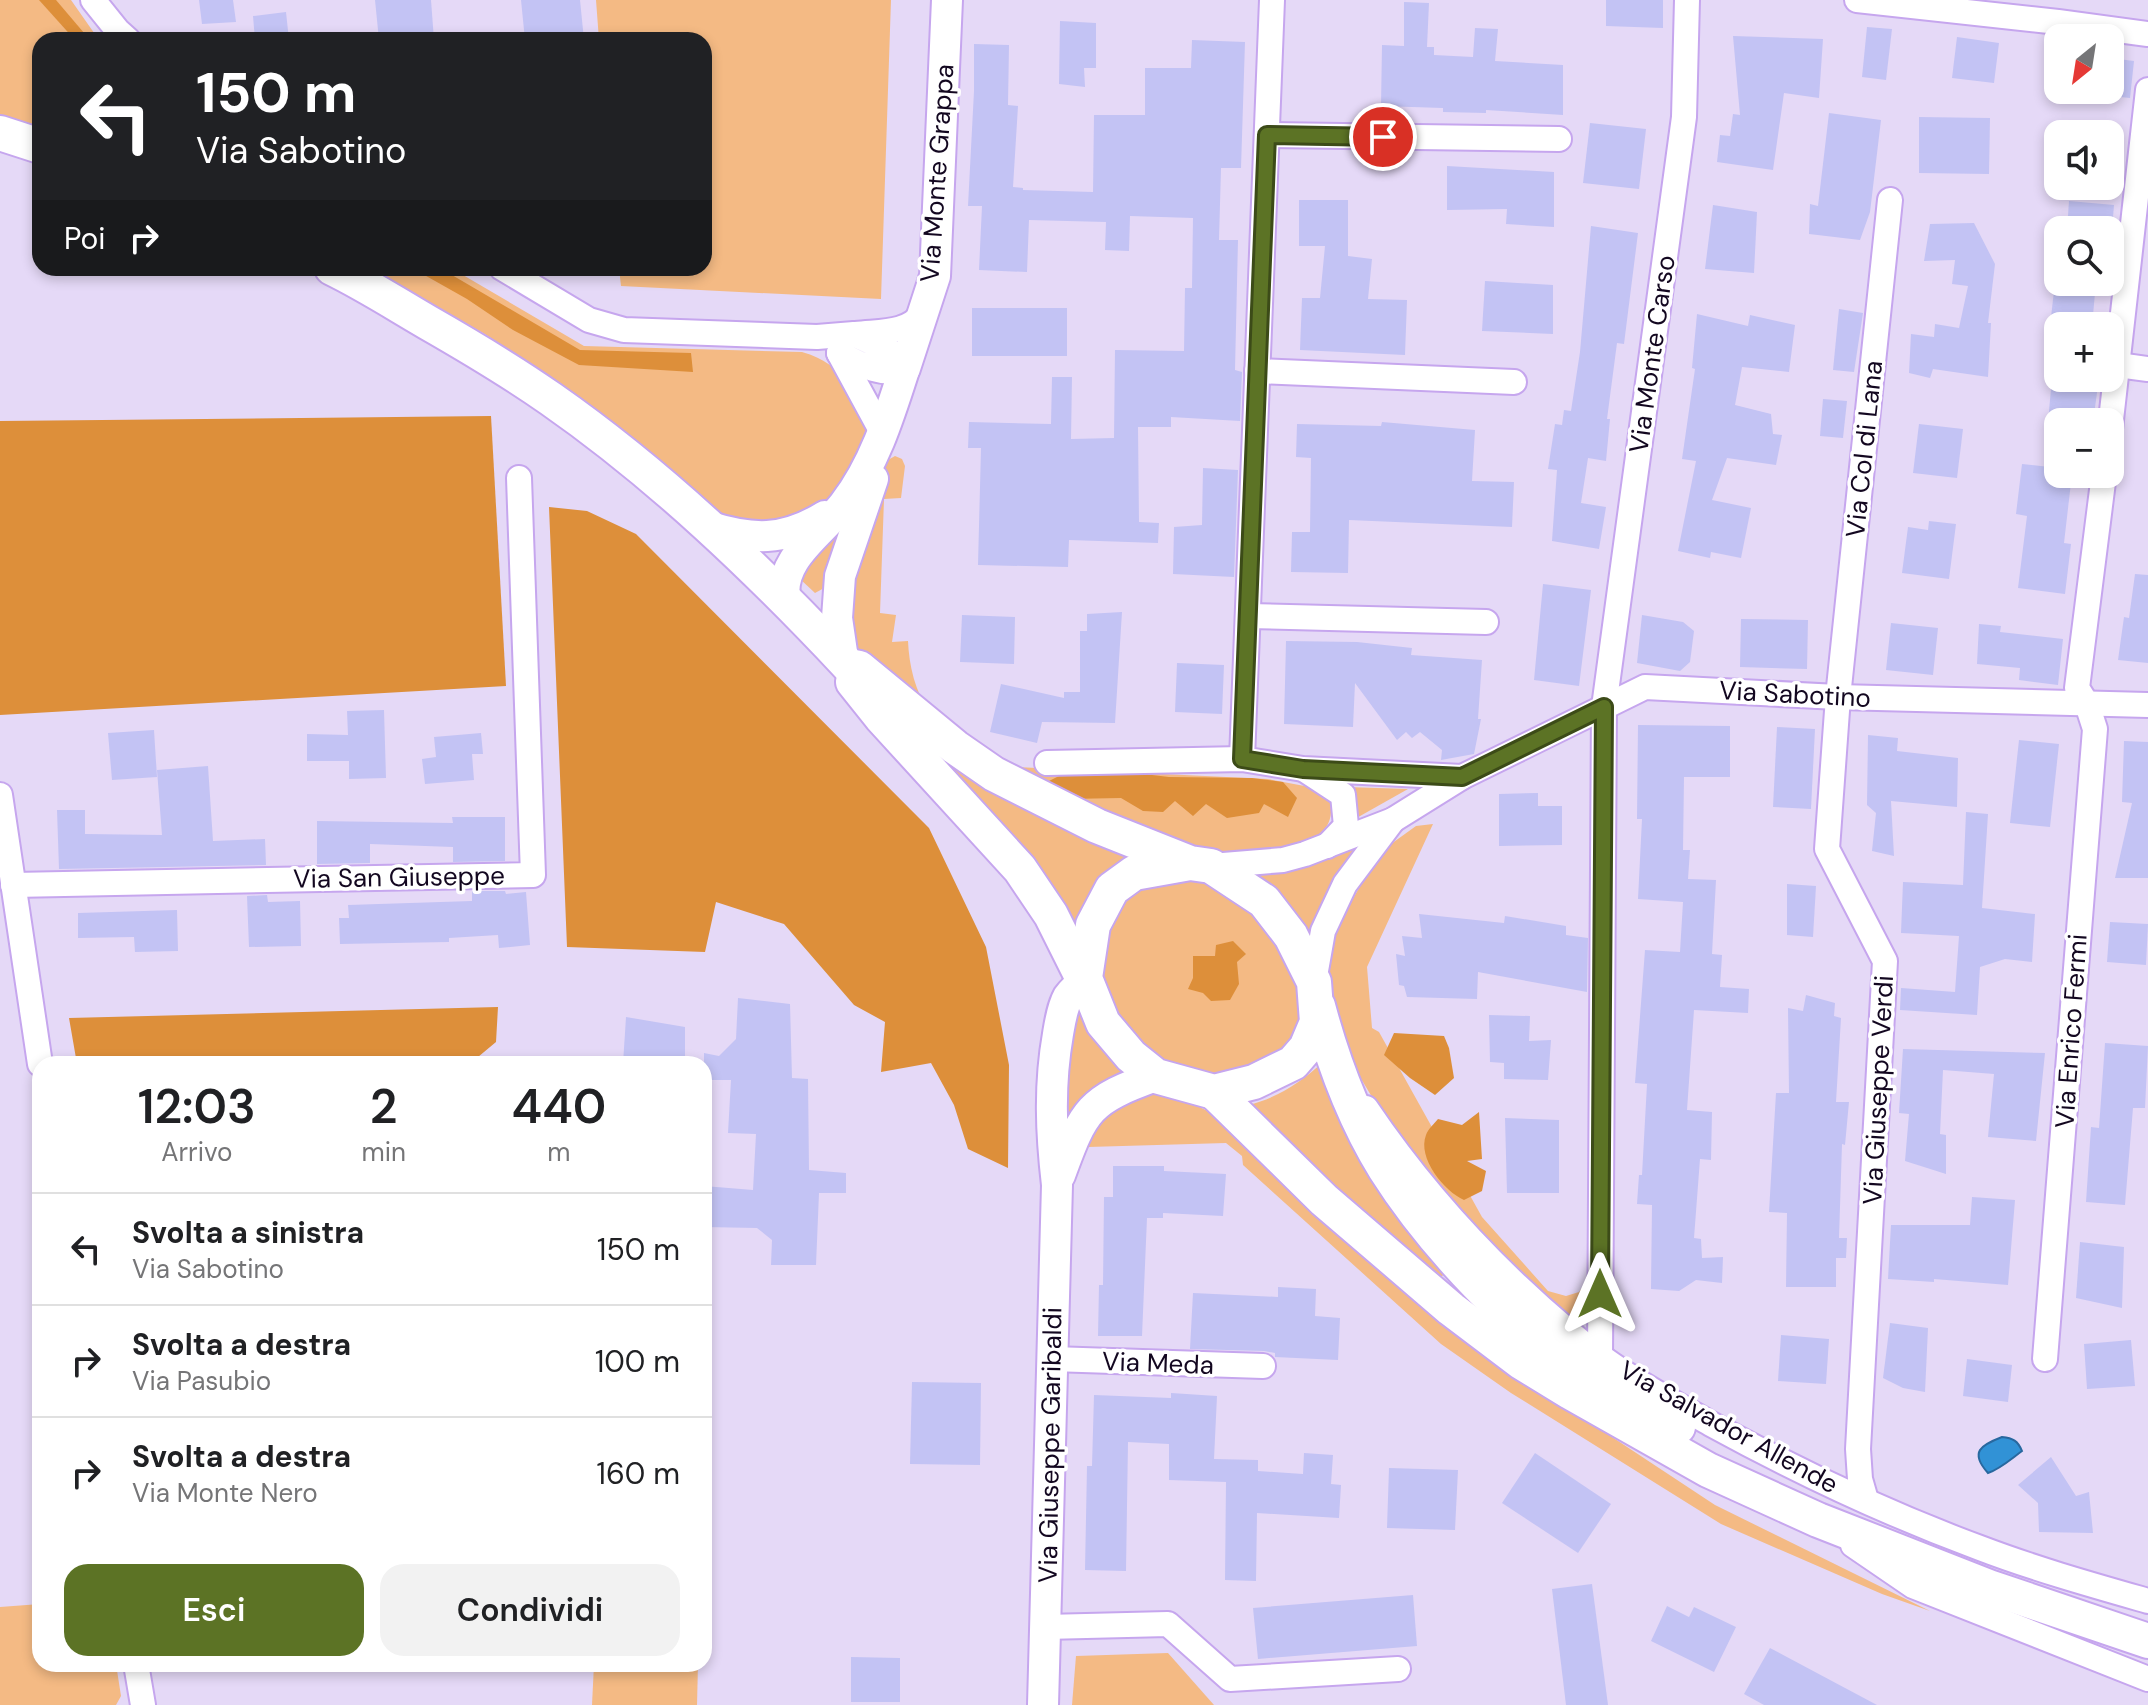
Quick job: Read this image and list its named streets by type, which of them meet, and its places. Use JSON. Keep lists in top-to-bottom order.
{
  "streets": {
    "street": [
      "Via Monte Grappa",
      "Via Monte Carso",
      "Via Col di Lana",
      "Via Sabotino",
      "Via San Giuseppe",
      "Via Enrico Fermi",
      "Via Giuseppe Verdi",
      "Via Meda",
      "Via Salvador Allende",
      "Via Giuseppe Garibaldi"
    ]
  },
  "crossings": [
    ["Via Monte Carso", "Via Sabotino"],
    ["Via Monte Carso", "Via Salvador Allende"],
    ["Via Col di Lana", "Via Sabotino"],
    ["Via Col di Lana", "Via Giuseppe Verdi"],
    ["Via Sabotino", "Via Enrico Fermi"],
    ["Via Sabotino", "Via Giuseppe Verdi"],
    ["Via Giuseppe Verdi", "Via Salvador Allende"],
    ["Via Meda", "Via Giuseppe Garibaldi"]
  ],
  "north": "bottom left",
  "page": {
    "map_buttons": ["+", "−"],
    "turn": ["150 m", "Via Sabotino"],
    "then": "Poi",
    "eta": [
      "12:03",
      "Arrivo",
      "2",
      "min",
      "440",
      "m"
    ],
    "list": [
      {
        "name": "Svolta a sinistra",
        "note": "Via Sabotino",
        "value": "150 m"
      },
      {
        "name": "Svolta a destra",
        "note": "Via Pasubio",
        "value": "100 m"
      },
      {
        "name": "Svolta a destra",
        "note": "Via Monte Nero",
        "value": "160 m"
      }
    ],
    "buttons": ["Esci", "Condividi"]
  }
}
